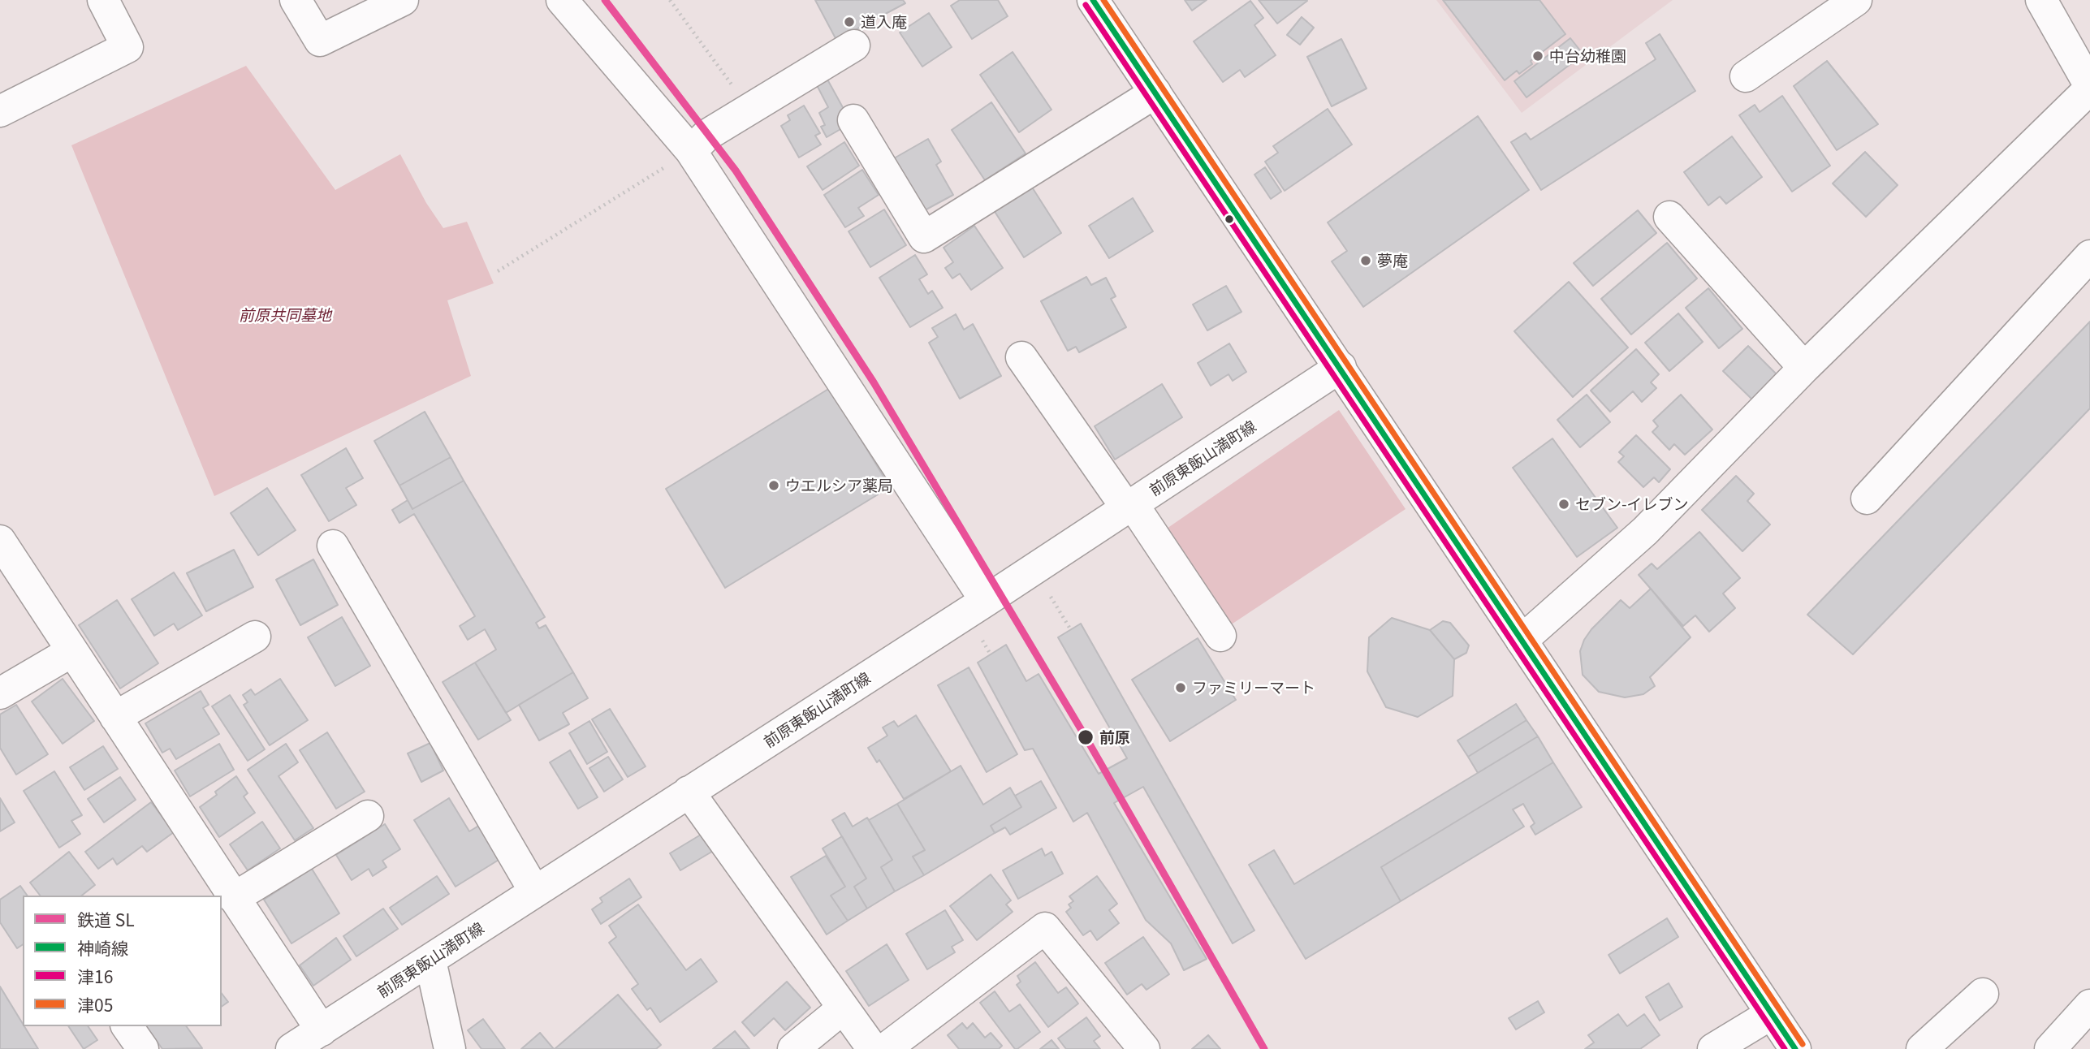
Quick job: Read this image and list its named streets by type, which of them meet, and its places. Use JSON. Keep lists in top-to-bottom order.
{
  "streets": {
    "main road": ["前原東飯山満町線"]
  },
  "parks": ["前原共同墓地"],
  "places": [
    "道入庵",
    "中台幼稚園",
    "夢庵",
    "ウエルシア薬局",
    "セブン-イレブン",
    "ファミリーマート",
    "前原"
  ],
  "lines": [
    "rail line SL",
    "transit line 神崎線",
    "transit line 津05",
    "transit line 津16"
  ],
  "legend": [
    "鉄道 SL",
    "神崎線",
    "津16",
    "津05"
  ]
}
